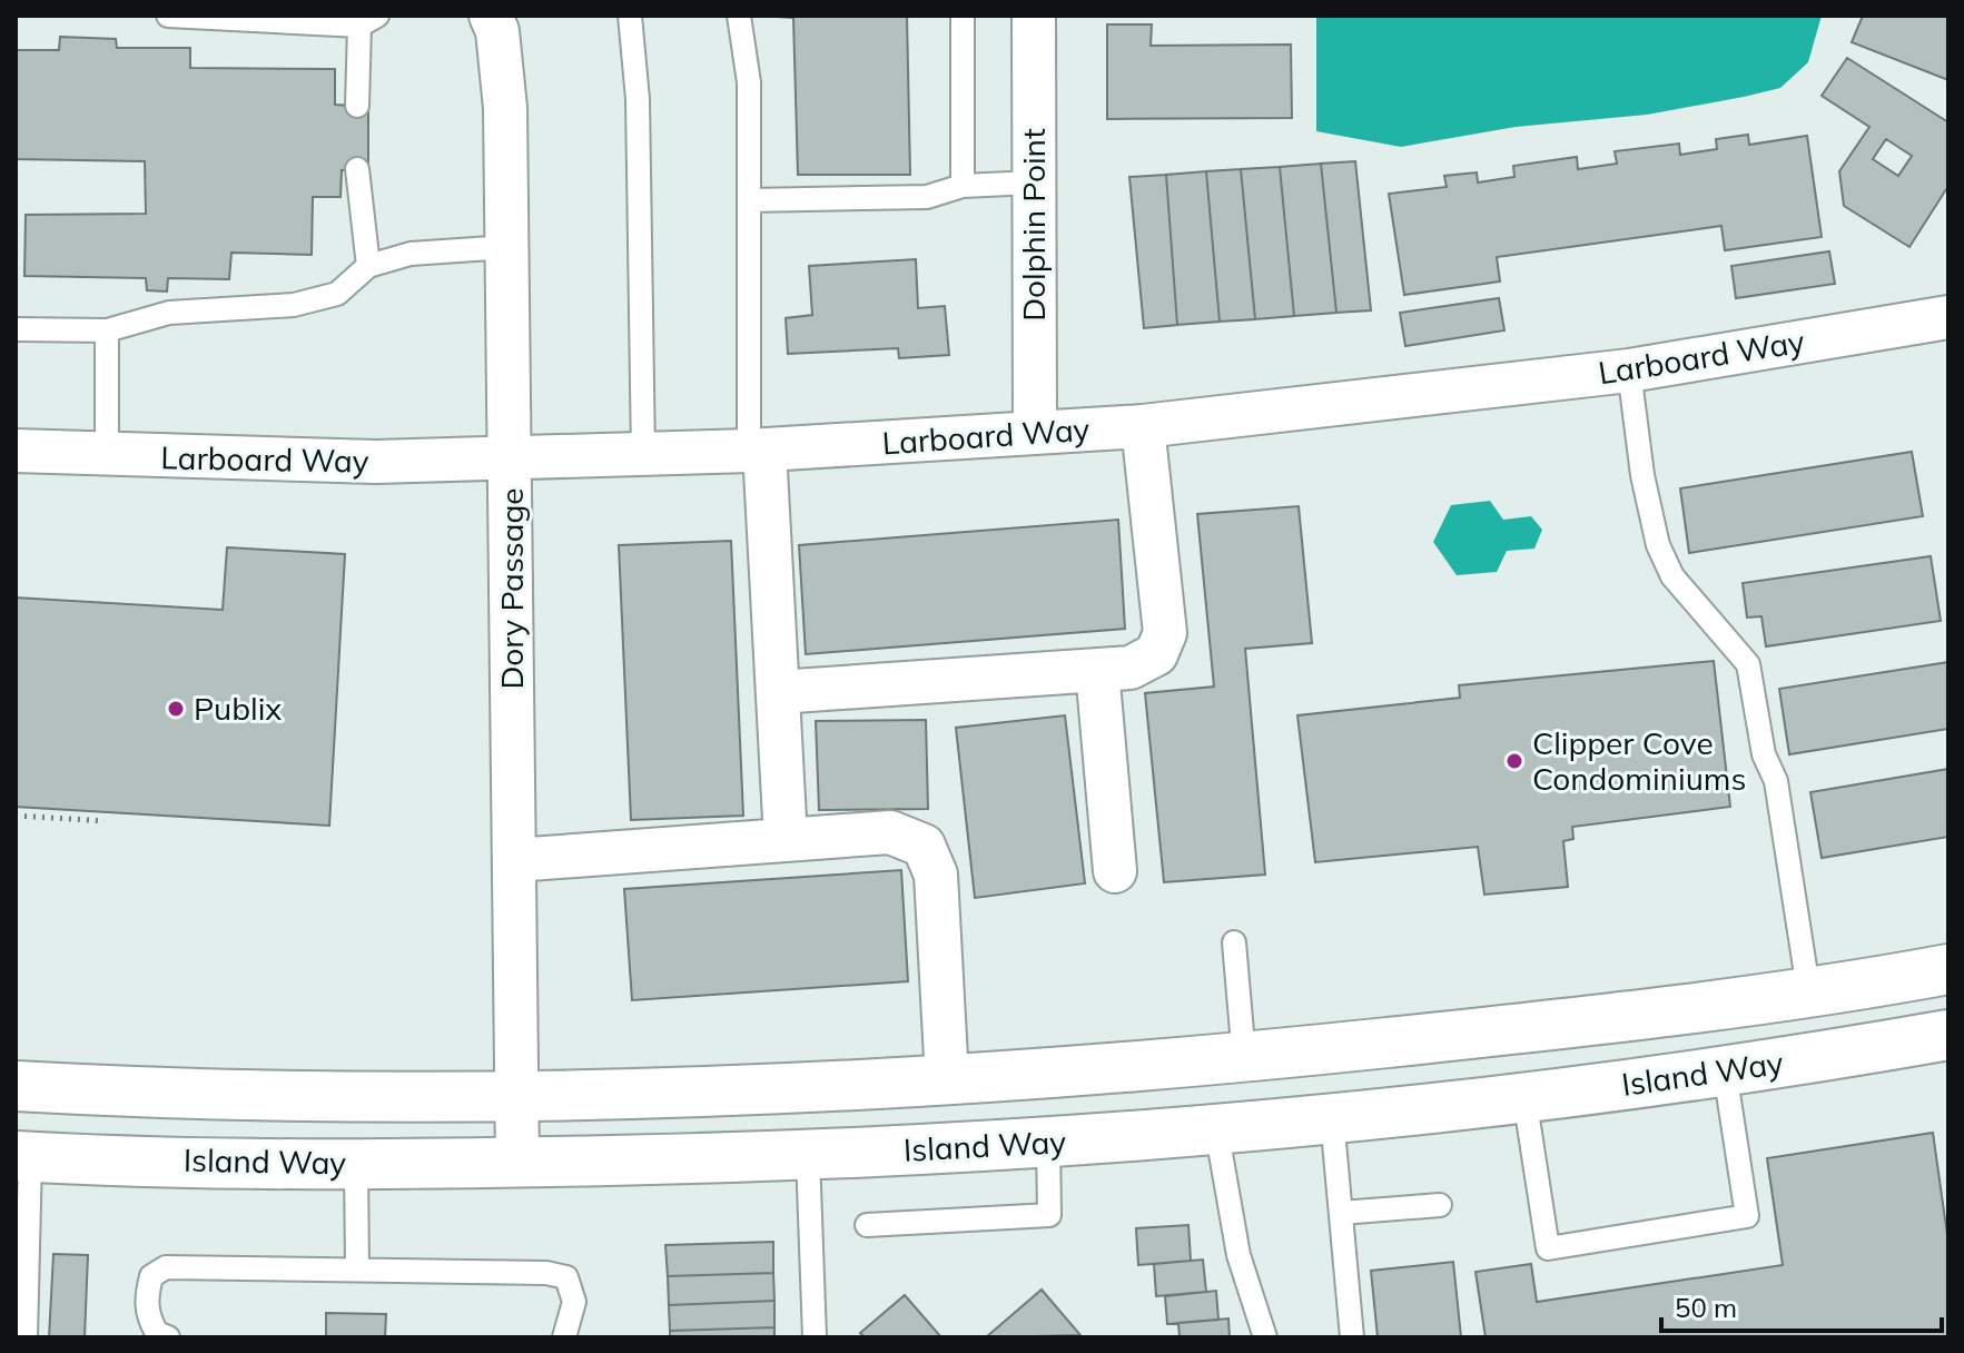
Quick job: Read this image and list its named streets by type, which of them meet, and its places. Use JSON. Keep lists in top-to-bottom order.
{
  "streets": {
    "street": [
      "Dolphin Point",
      "Larboard Way",
      "Dory Passage",
      "Island Way"
    ]
  },
  "crossings": [
    ["Dolphin Point", "Larboard Way"],
    ["Larboard Way", "Dory Passage"],
    ["Dory Passage", "Island Way"]
  ],
  "places": ["Publix", "Clipper Cove Condominiums"],
  "scale_bar": "50 m"
}
